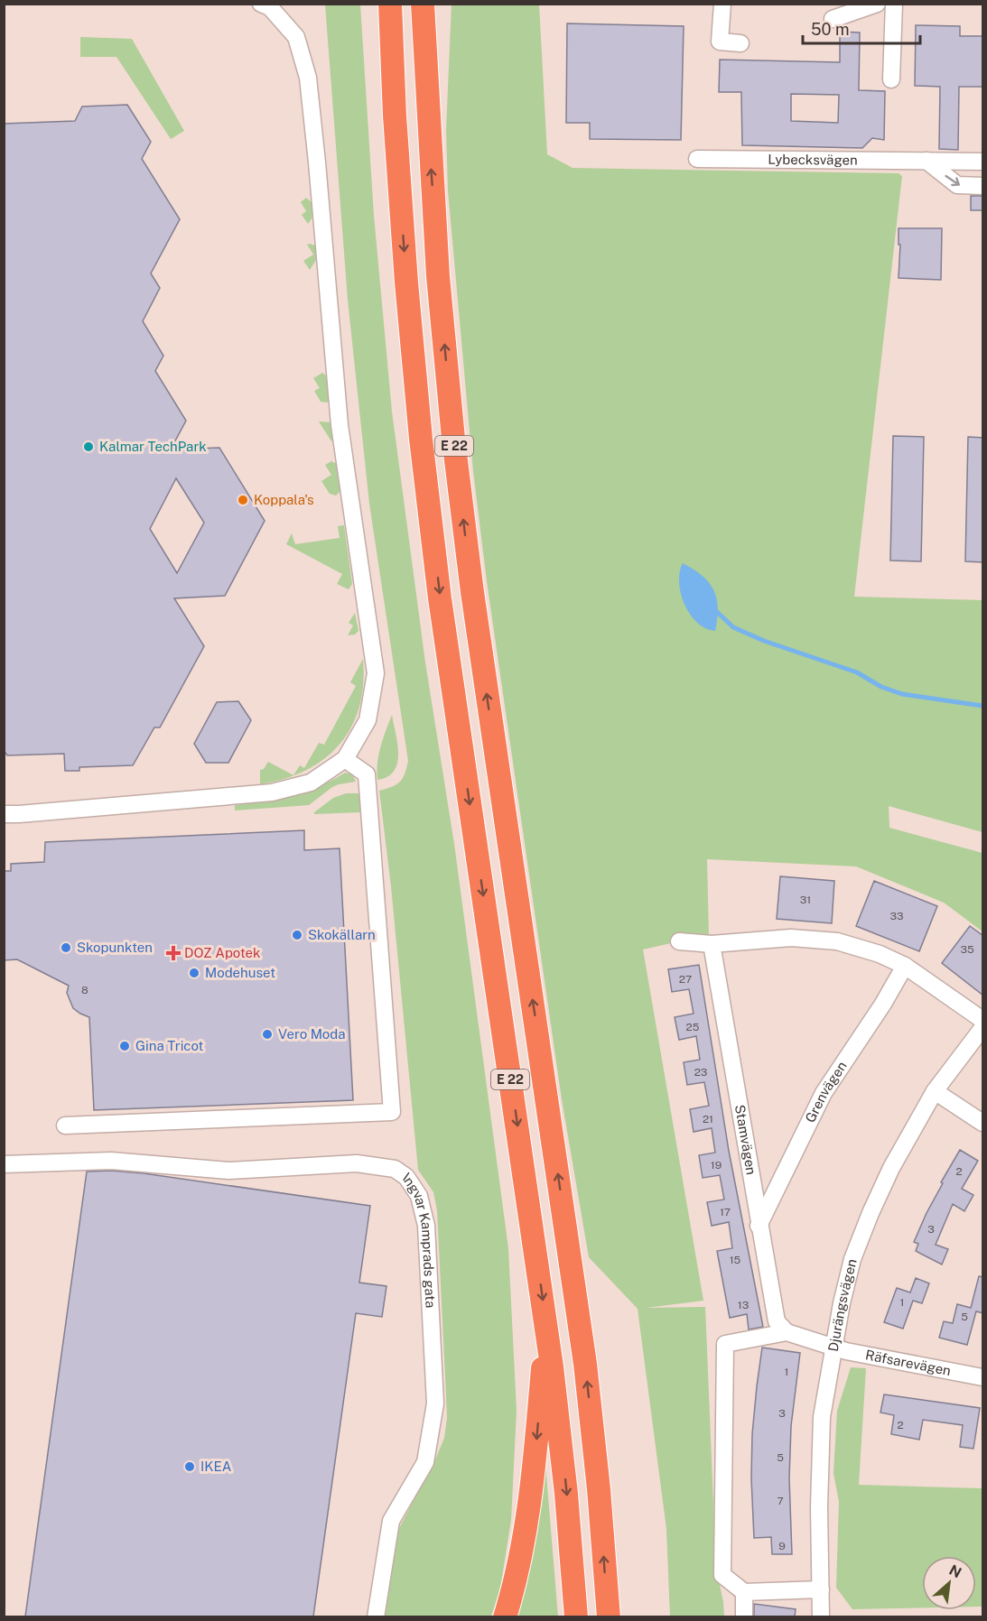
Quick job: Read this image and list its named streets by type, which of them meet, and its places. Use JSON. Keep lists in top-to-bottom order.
{
  "streets": {
    "highway": ["E 22"],
    "street": [
      "Lybecksvägen",
      "Grenvägen",
      "Stamvägen",
      "Ingvar Kamprads gata",
      "Djurängsvägen",
      "Räfsarevägen"
    ]
  },
  "crossings": [
    ["Grenvägen", "Stamvägen"],
    ["Djurängsvägen", "Räfsarevägen"]
  ],
  "places": {
    "other": [
      "Kalmar TechPark",
      "Koppala's",
      "Skokällarn",
      "Skopunkten",
      "Modehuset",
      "Vero Moda",
      "Gina Tricot",
      "IKEA"
    ],
    "health": ["DOZ Apotek"]
  },
  "house_numbers": [
    "31",
    "33",
    "35",
    "27",
    "8",
    "25",
    "23",
    "21",
    "19",
    "2",
    "17",
    "3",
    "15",
    "1",
    "13",
    "5",
    "1",
    "3",
    "2",
    "5",
    "7",
    "9"
  ],
  "scale_bar": "50 m",
  "north": "top right"
}
